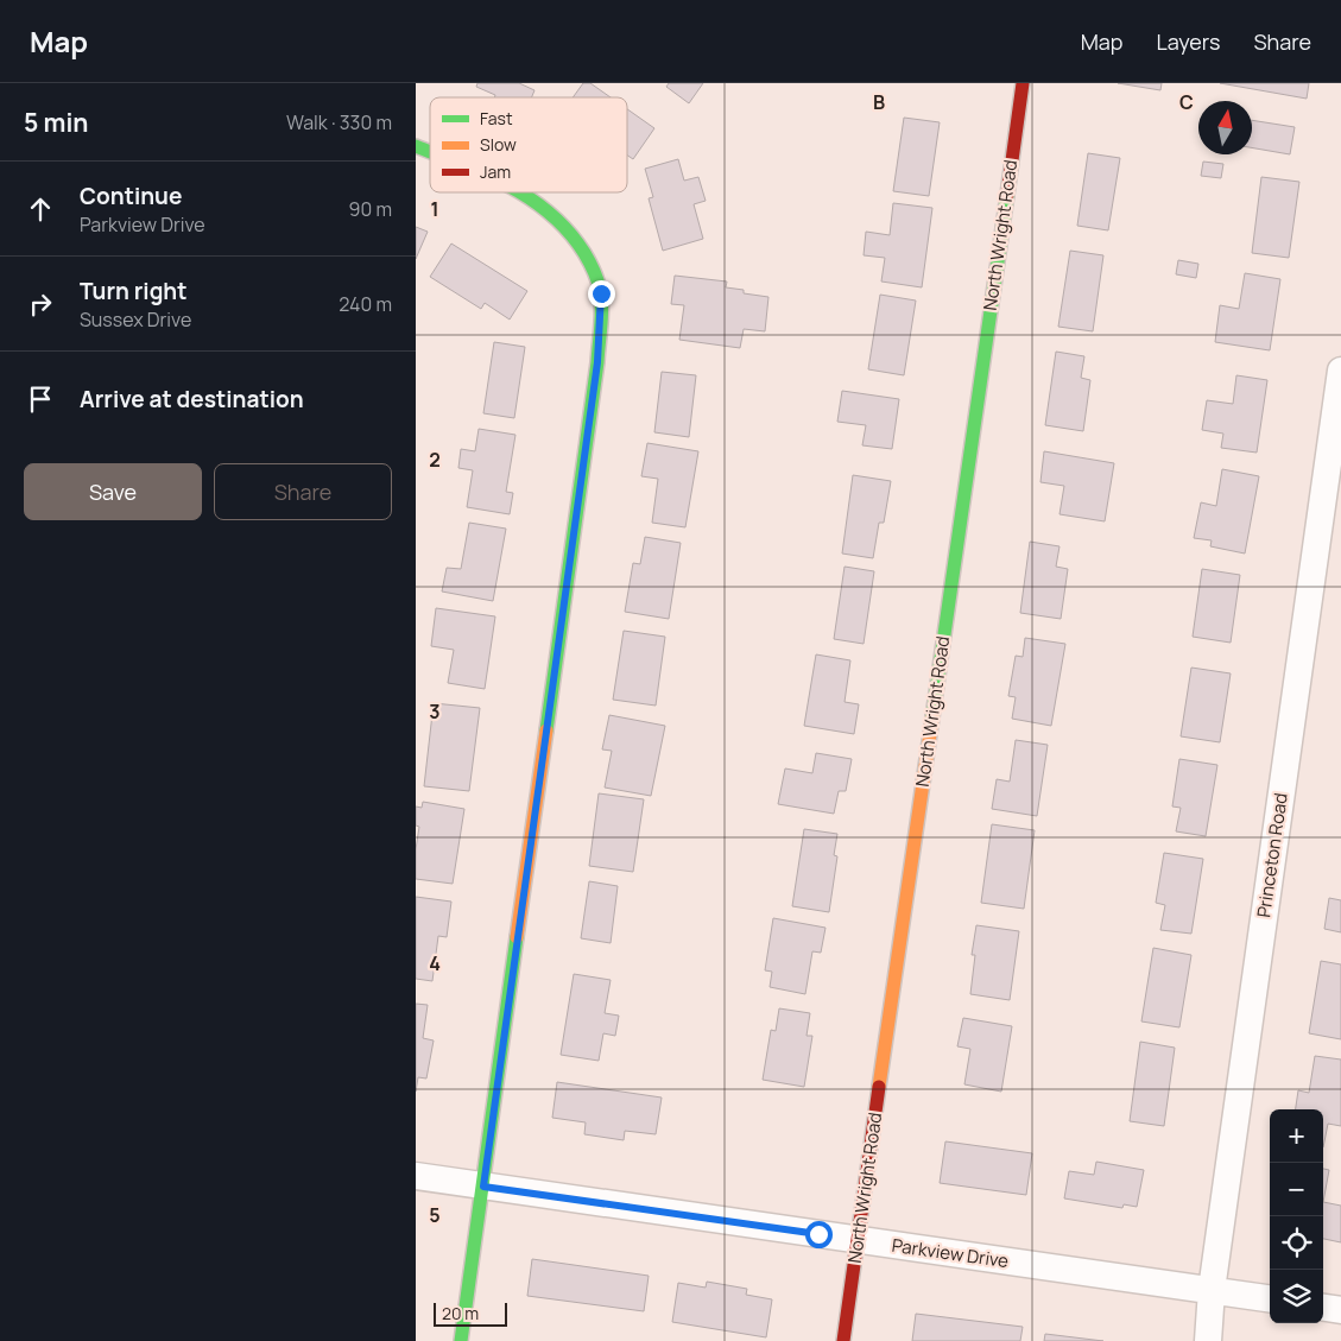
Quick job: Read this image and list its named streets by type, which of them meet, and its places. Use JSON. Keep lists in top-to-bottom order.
{
  "streets": {
    "street": ["North Wright Road", "Princeton Road", "Parkview Drive"]
  },
  "crossings": [
    ["North Wright Road", "Parkview Drive"],
    ["Princeton Road", "Parkview Drive"]
  ],
  "legend": ["Fast", "Slow", "Jam"],
  "scale_bar": "20 m",
  "north": "top",
  "page": {
    "header": "Map",
    "nav": ["Map", "Layers", "Share"],
    "heading": ["5 min", "Walk · 330 m"],
    "list": [
      ["Continue", "Parkview Drive", "90 m"],
      ["Turn right", "Sussex Drive", "240 m"],
      "Arrive at destination"
    ],
    "buttons": ["Save", "Share"],
    "map_buttons": ["+", "−"],
    "scale": "20 m"
  },
  "grid": {
    "columns": ["B", "C"],
    "rows": [
      "1",
      "2",
      "3",
      "4",
      "5"
    ]
  }
}
